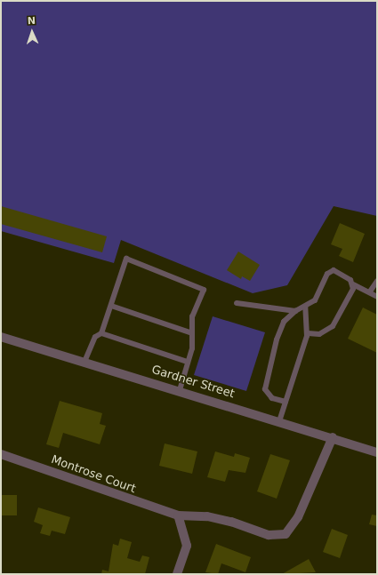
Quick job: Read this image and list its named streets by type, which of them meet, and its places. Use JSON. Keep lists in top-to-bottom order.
{
  "streets": {
    "street": ["Gardner Street", "Montrose Court"]
  },
  "crossings": [
    ["Gardner Street", "Montrose Court"]
  ],
  "north": "top"
}
